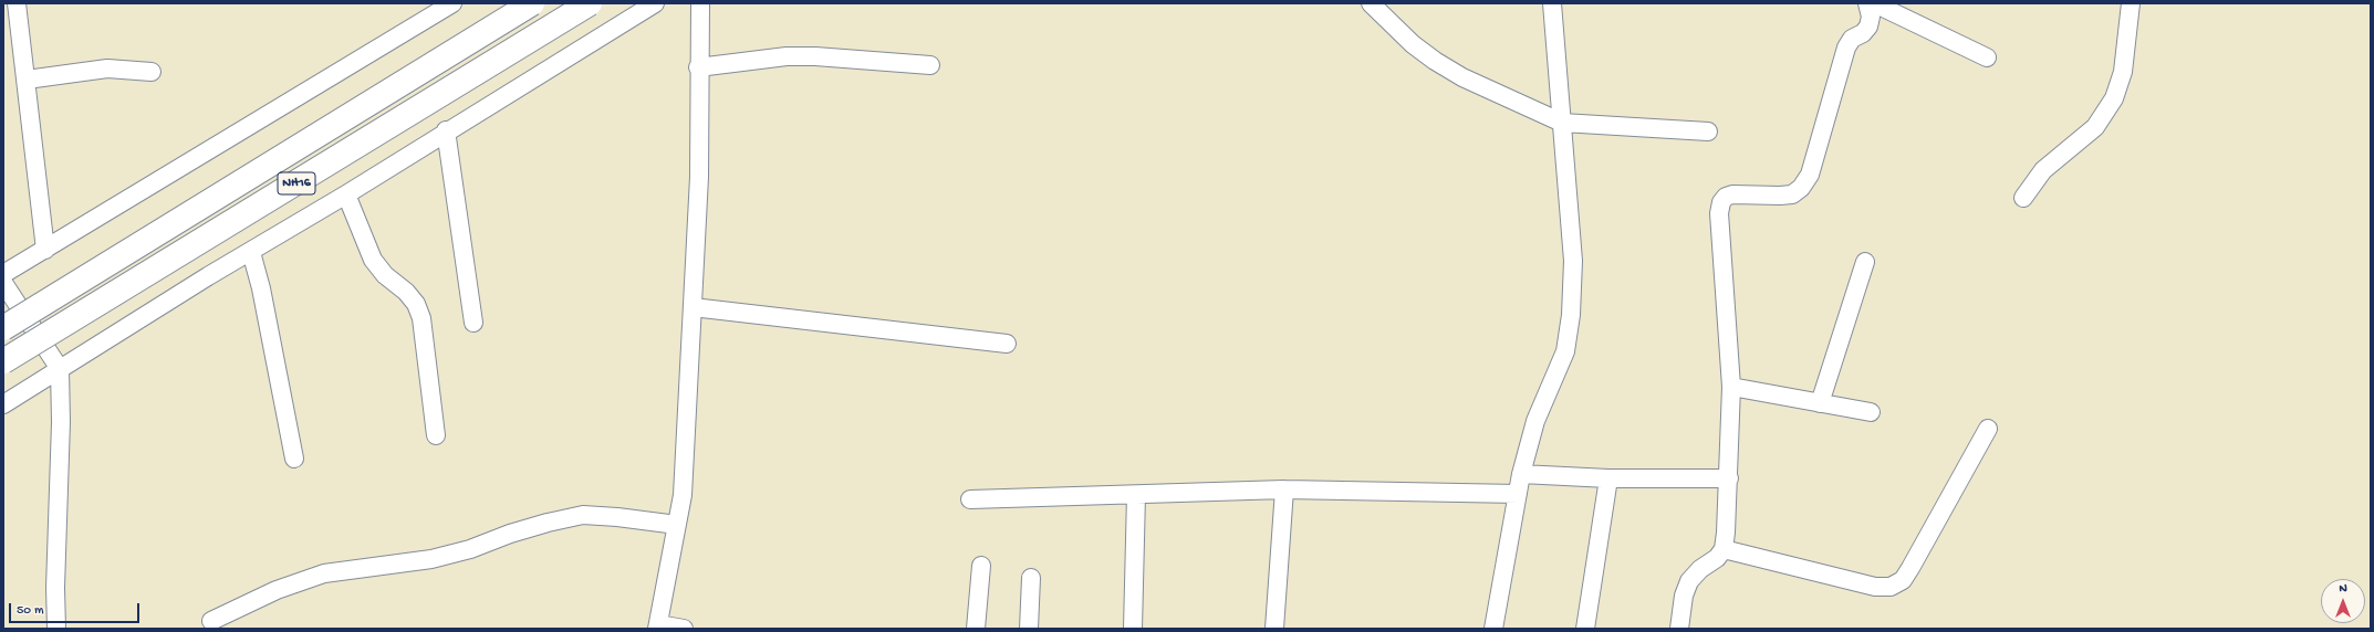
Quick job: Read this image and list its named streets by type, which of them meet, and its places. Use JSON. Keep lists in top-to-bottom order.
{
  "streets": {
    "highway": ["NH16"]
  },
  "scale_bar": "50 m",
  "north": "top"
}
